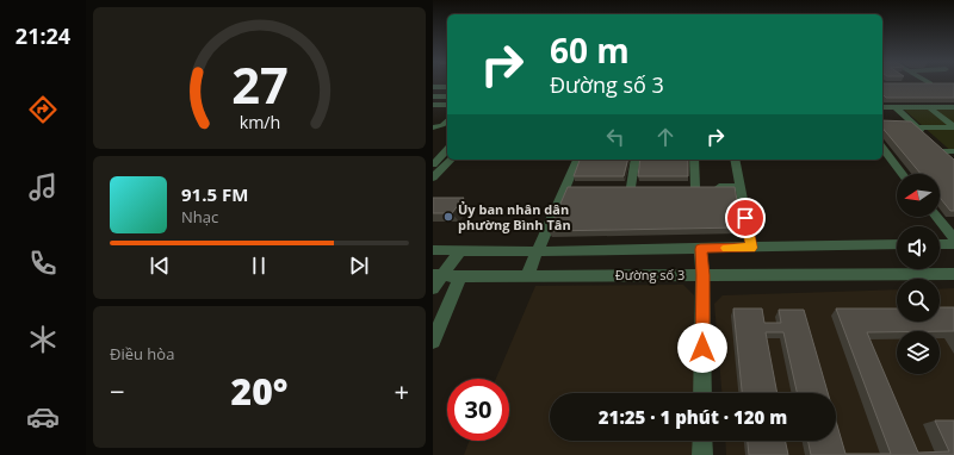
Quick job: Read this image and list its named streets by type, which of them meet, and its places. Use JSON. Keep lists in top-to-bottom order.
{
  "streets": {
    "street": ["Đường số 3"]
  },
  "places": ["Ủy ban nhân dân phường Bình Tân"],
  "north": "left",
  "page": {
    "tabs": "21:24",
    "turn": ["60 m", "Đường số 3"],
    "song": ["91.5 FM", "Nhạc"],
    "tile": "Điều hòa",
    "heat": ["−", "20°", "+"],
    "limit": "30",
    "trip": "21:25 · 1 phút · 120 m",
    "gauge": ["27", "km/h"]
  }
}
